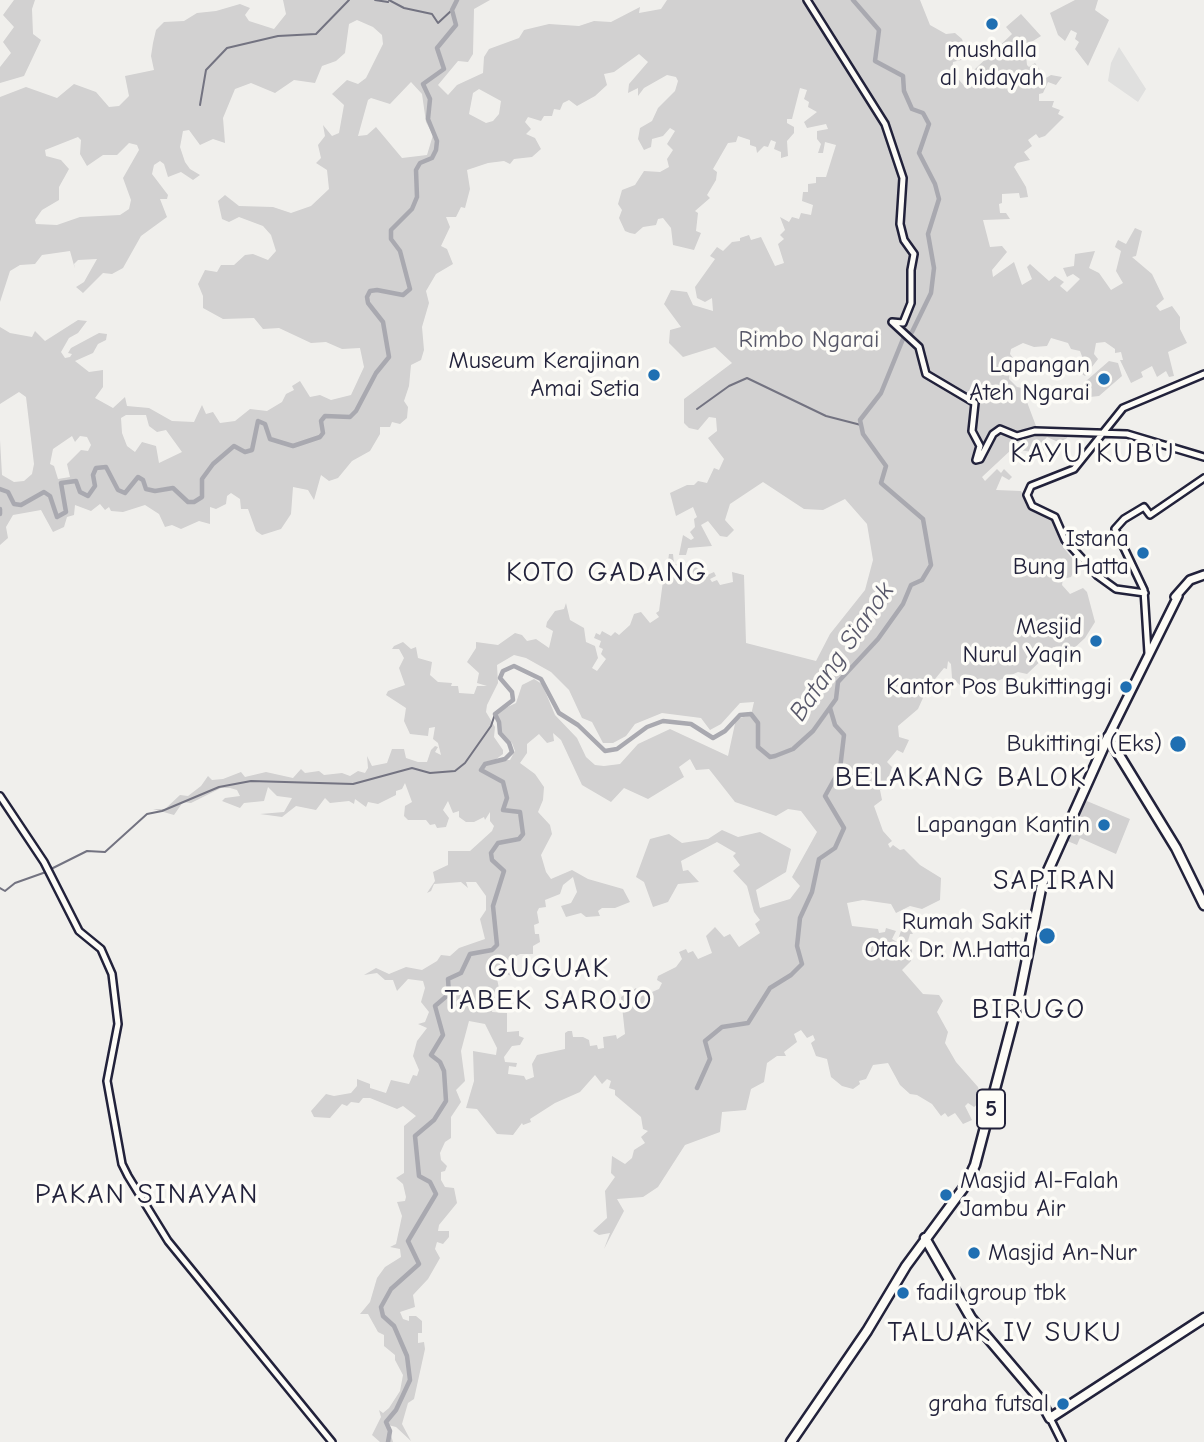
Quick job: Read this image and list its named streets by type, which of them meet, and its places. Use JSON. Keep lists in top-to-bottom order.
{
  "streets": {
    "highway": ["5"]
  },
  "districts": [
    "KAYU KUBU",
    "KOTO GADANG",
    "BELAKANG BALOK",
    "SAPIRAN",
    "GUGUAK TABEK SAROJO",
    "BIRUGO",
    "PAKAN SINAYAN",
    "TALUAK IV SUKU"
  ],
  "water": ["Batang Sianok"],
  "parks": ["Rimbo Ngarai"],
  "places": [
    "mushalla al hidayah",
    "Museum Kerajinan Amai Setia",
    "Lapangan Ateh Ngarai",
    "Istana Bung Hatta",
    "Mesjid Nurul Yaqin",
    "Kantor Pos Bukittinggi",
    "Bukittingi (Eks)",
    "Lapangan Kantin",
    "Rumah Sakit Otak Dr. M.Hatta",
    "Masjid Al-Falah Jambu Air",
    "Masjid An-Nur",
    "fadil group tbk",
    "graha futsal"
  ]
}
